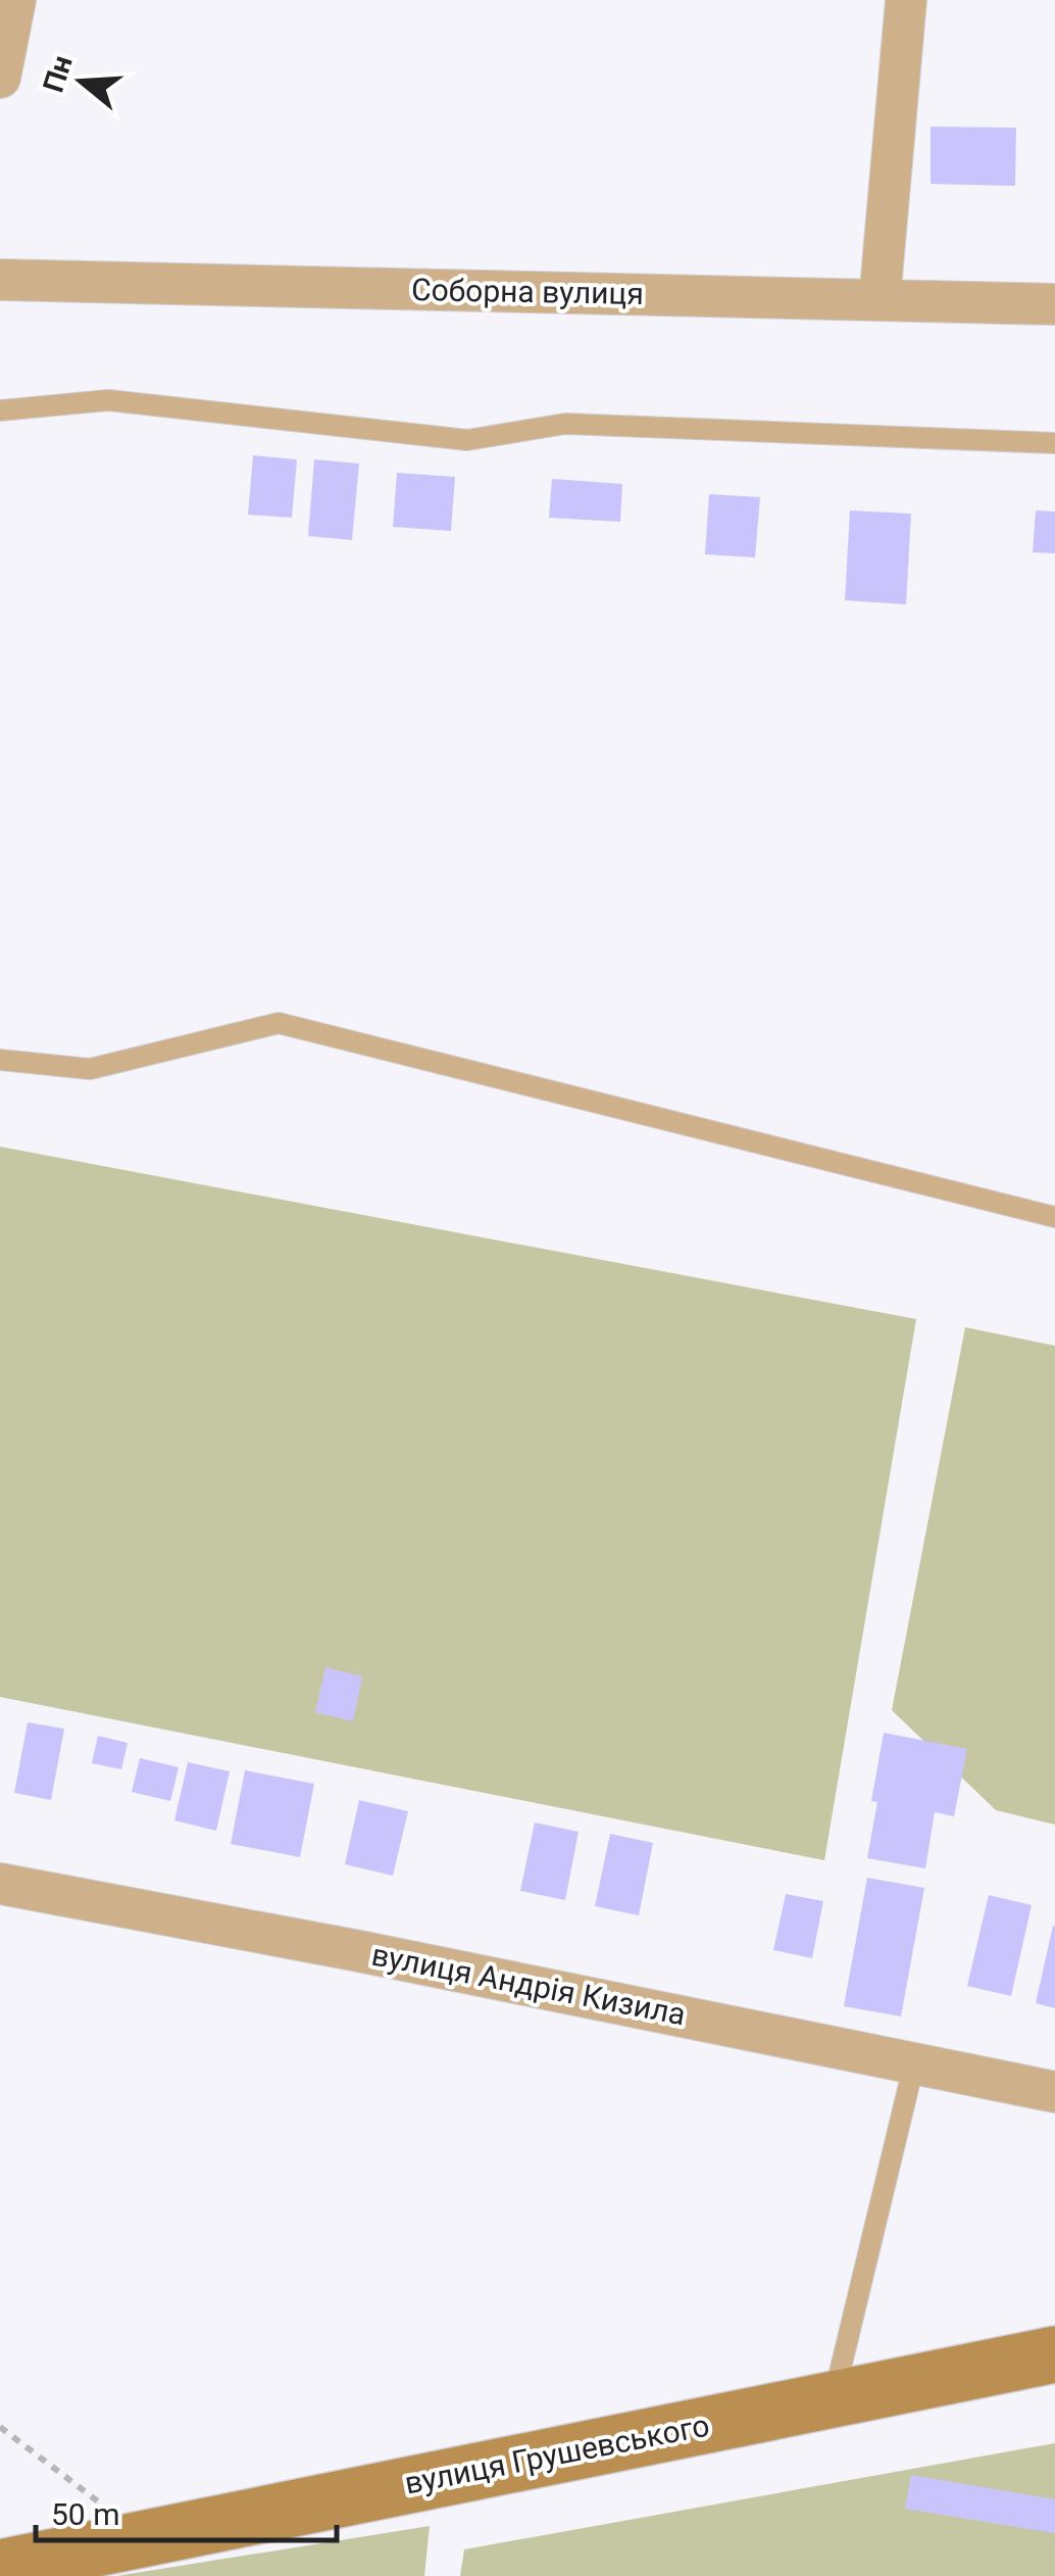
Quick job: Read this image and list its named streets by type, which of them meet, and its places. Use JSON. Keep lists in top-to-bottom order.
{
  "streets": {
    "main road": ["вулиця Грушевського"],
    "street": ["Соборна вулиця", "вулиця Андрія Кизила"]
  },
  "scale_bar": "50 m",
  "north": "left"
}
